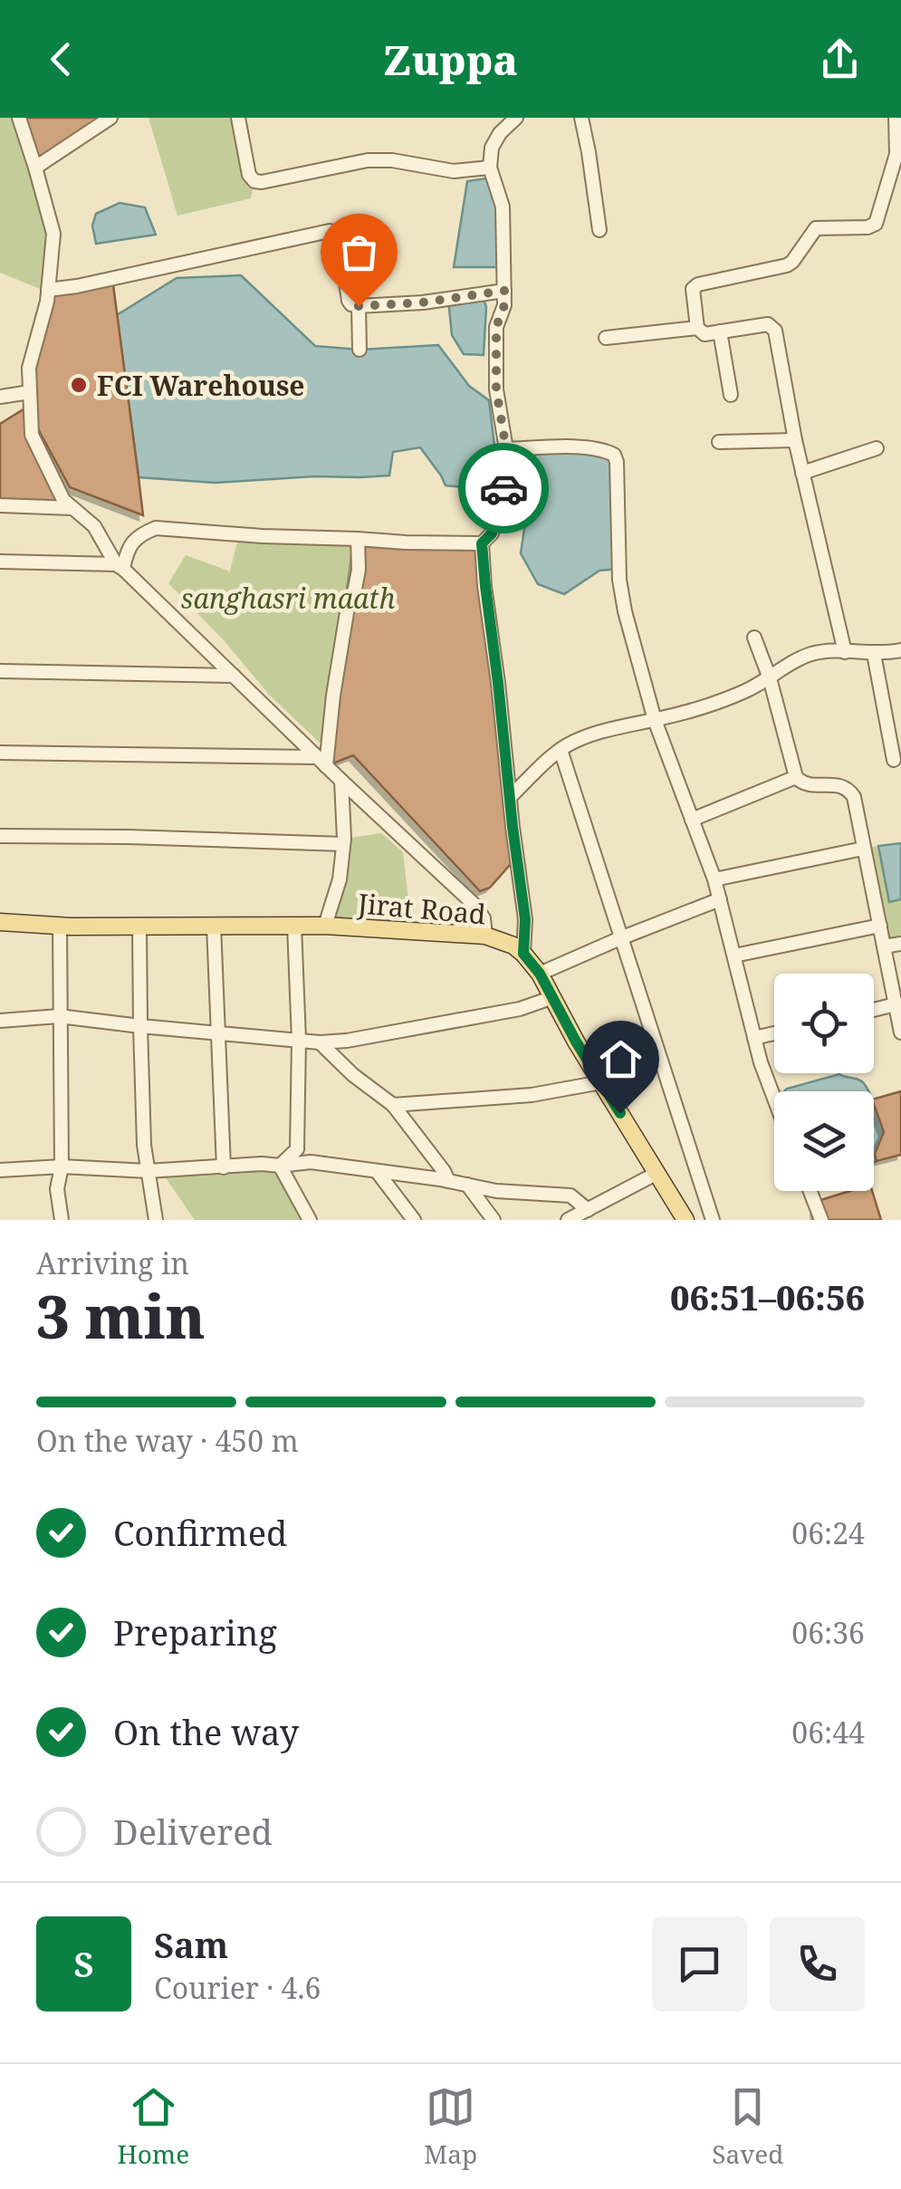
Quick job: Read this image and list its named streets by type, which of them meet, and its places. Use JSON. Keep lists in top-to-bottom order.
{
  "streets": {
    "main road": ["Jirat Road"]
  },
  "parks": ["sanghasri maath"],
  "places": ["FCI Warehouse"],
  "page": {
    "header": "Zuppa",
    "heading": ["3 min", "Arriving in", "06:51–06:56"],
    "panel": ["Sam", "Courier · 4.6"],
    "bar": "On the way · 450 m",
    "list": [
      ["Confirmed", "06:24"],
      ["Preparing", "06:36"],
      ["On the way", "06:44"],
      "Delivered"
    ],
    "round": "S",
    "tabs": ["Home", "Map", "Saved"]
  }
}
